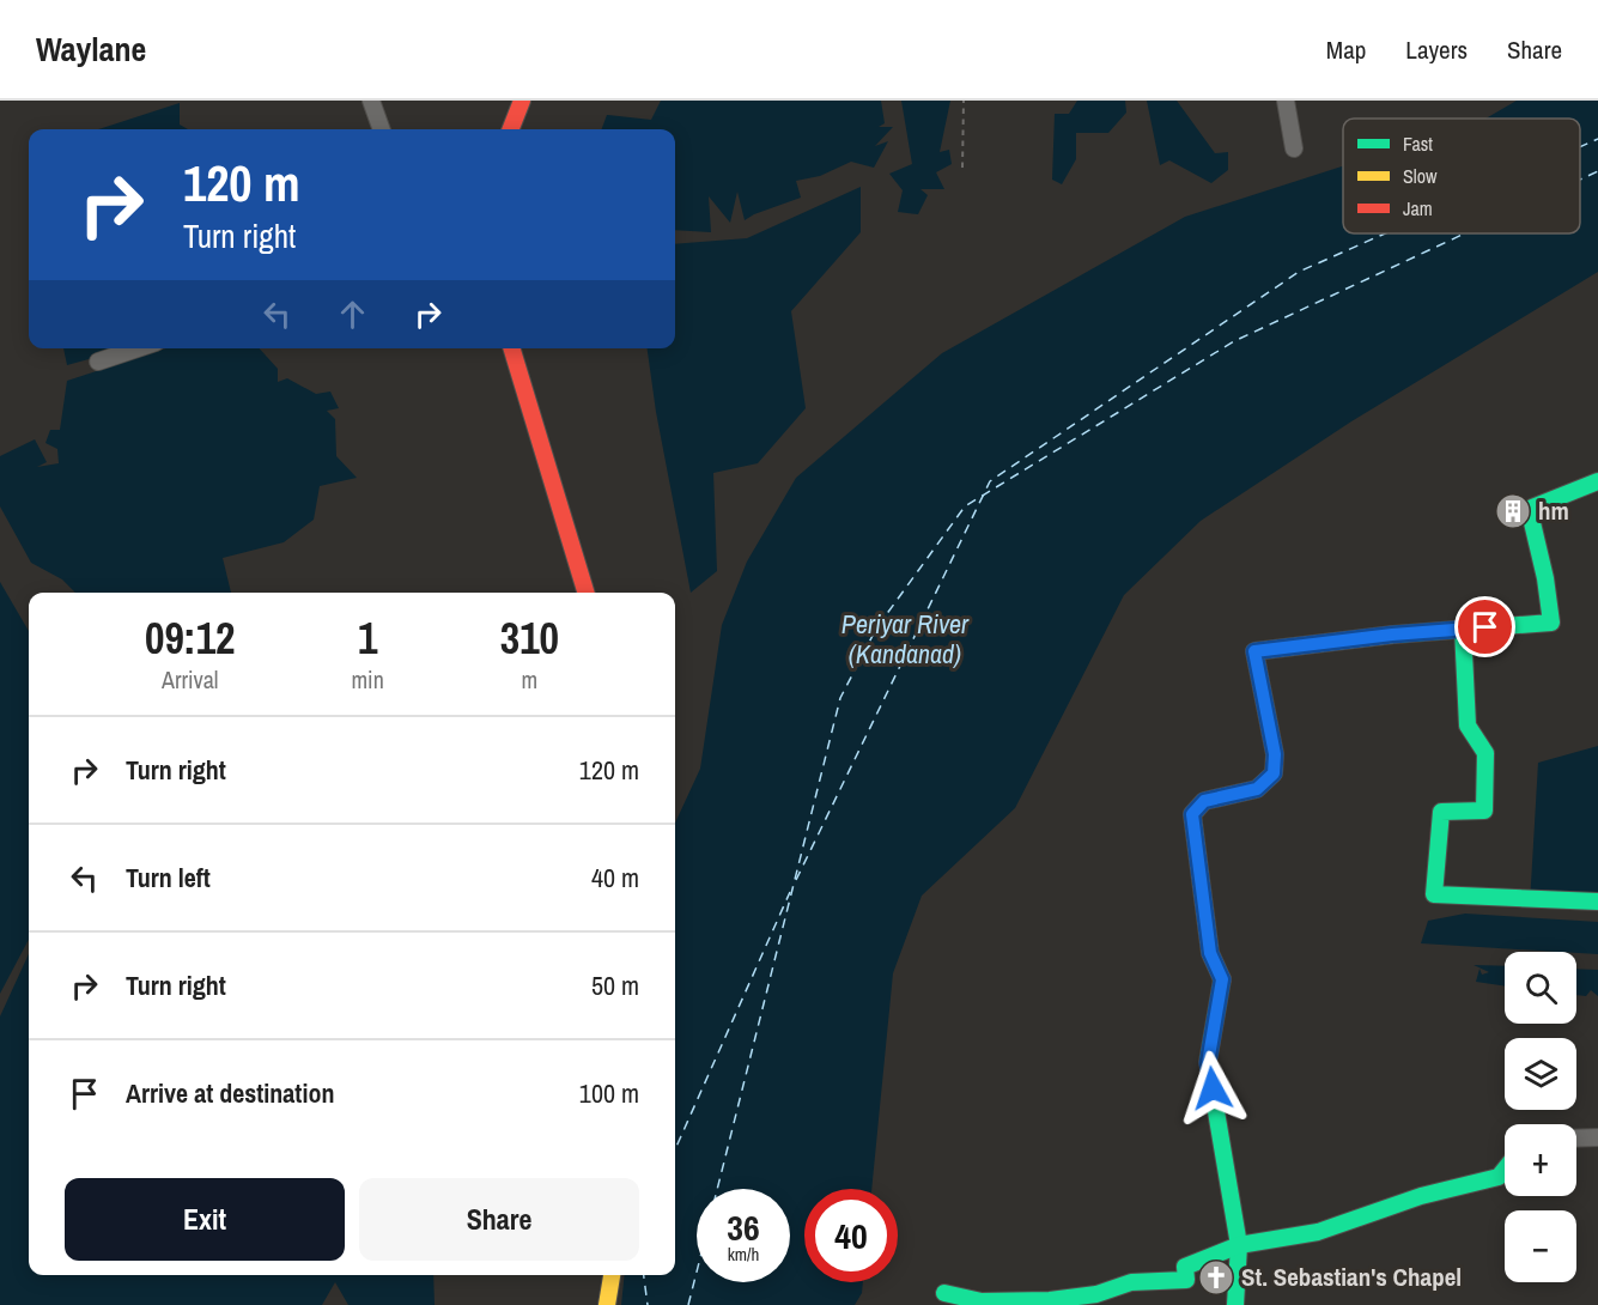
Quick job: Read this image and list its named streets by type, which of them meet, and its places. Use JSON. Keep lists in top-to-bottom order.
{
  "water": ["Periyar River (Kandanad)"],
  "places": {
    "building": ["hm"],
    "church": ["St. Sebastian's Chapel"]
  },
  "legend": ["Fast", "Slow", "Jam"],
  "page": {
    "header": "Waylane",
    "nav": ["Map", "Layers", "Share"],
    "turn": ["120 m", "Turn right"],
    "eta": [
      "09:12",
      "Arrival",
      "1",
      "min",
      "310",
      "m"
    ],
    "list": [
      {
        "name": "Turn right",
        "value": "120 m"
      },
      {
        "name": "Turn left",
        "value": "40 m"
      },
      {
        "name": "Turn right",
        "value": "50 m"
      },
      {
        "name": "Arrive at destination",
        "value": "100 m"
      }
    ],
    "map_buttons": ["+", "−"],
    "buttons": ["Exit", "Share"],
    "speed": "36 km/h",
    "limit": "40"
  }
}
